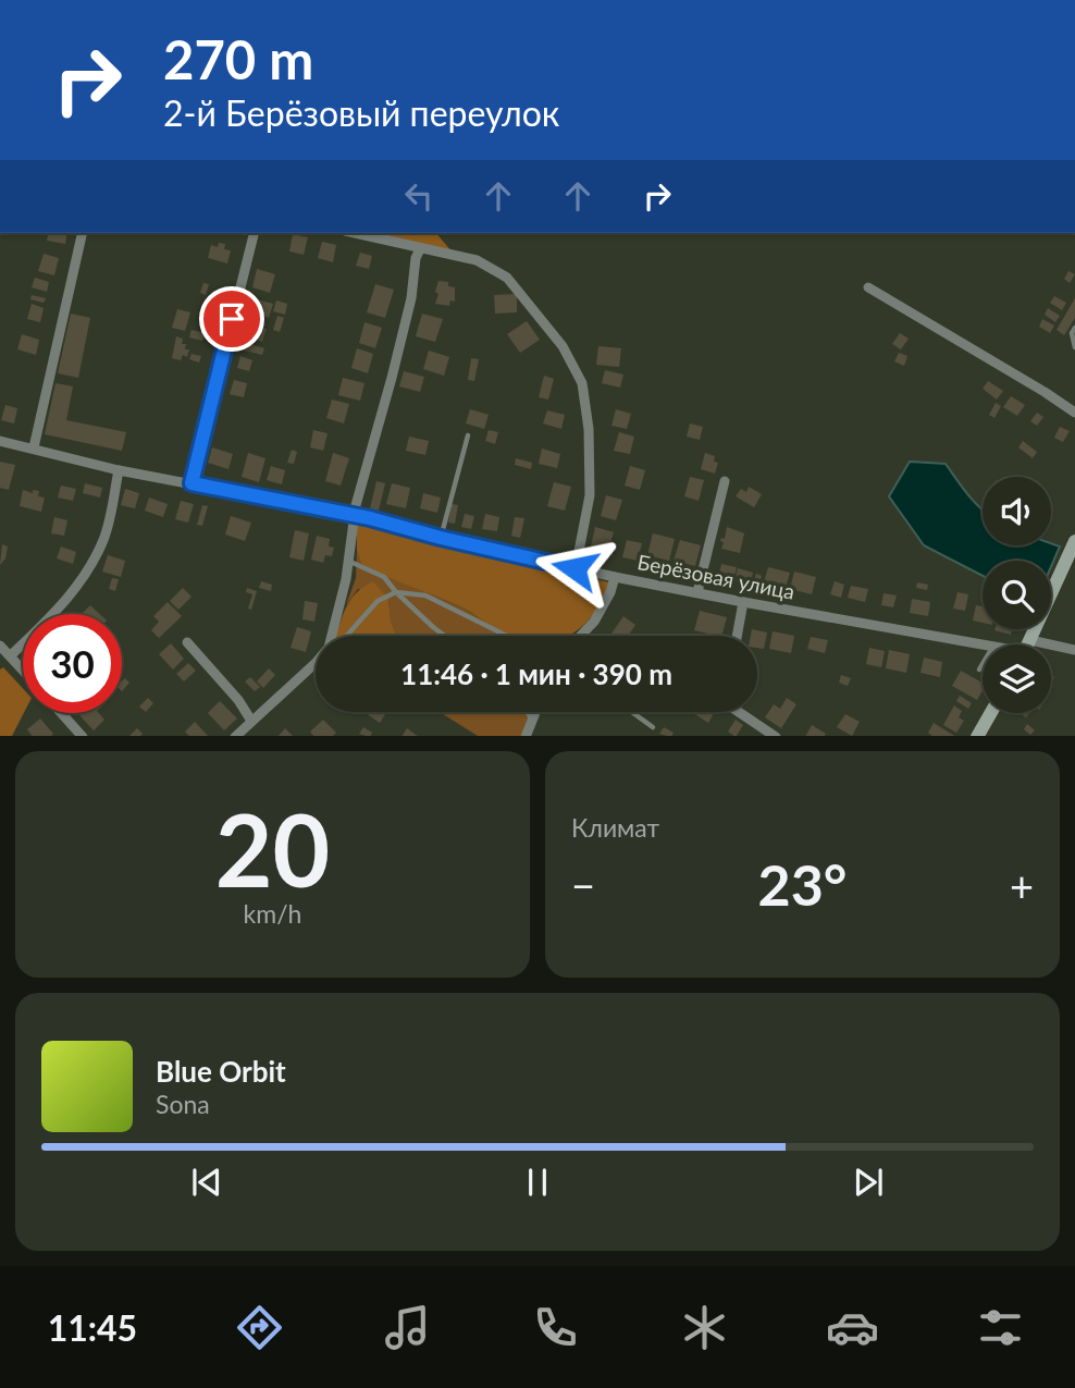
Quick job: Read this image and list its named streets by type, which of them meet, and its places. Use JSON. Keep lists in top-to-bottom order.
{
  "streets": {
    "street": ["Берёзовая улица"]
  },
  "page": {
    "turn": ["270 m", "2-й Берёзовый переулок"],
    "limit": "30",
    "trip": "11:46 · 1 мин · 390 m",
    "tile": [
      ["20", "km/h"],
      "Климат"
    ],
    "heat": ["−", "23°", "+"],
    "song": ["Blue Orbit", "Sona"],
    "tabs": "11:45"
  }
}
